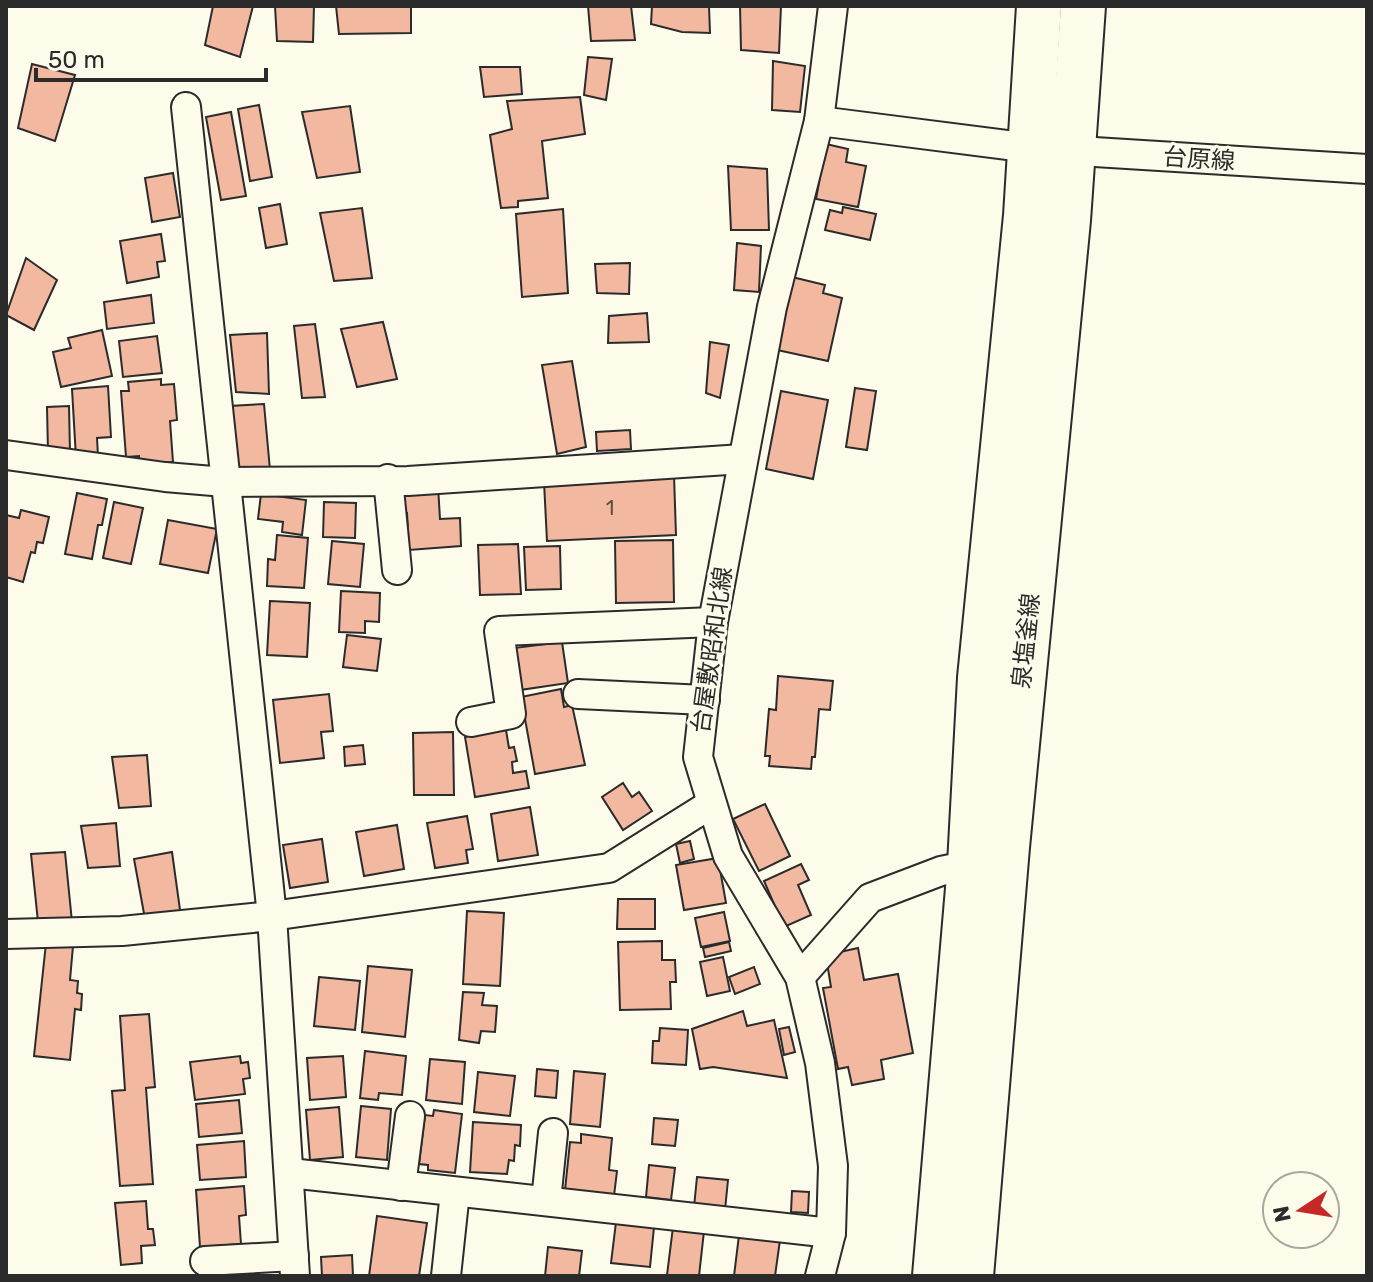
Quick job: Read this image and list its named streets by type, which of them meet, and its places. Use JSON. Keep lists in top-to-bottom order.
{
  "streets": {
    "main road": ["泉塩釜線"],
    "street": ["台原線", "台屋敷昭和北線"]
  },
  "crossings": [
    ["台原線", "泉塩釜線"],
    ["台原線", "台屋敷昭和北線"]
  ],
  "house_numbers": ["1"],
  "scale_bar": "50 m",
  "north": "left"
}
